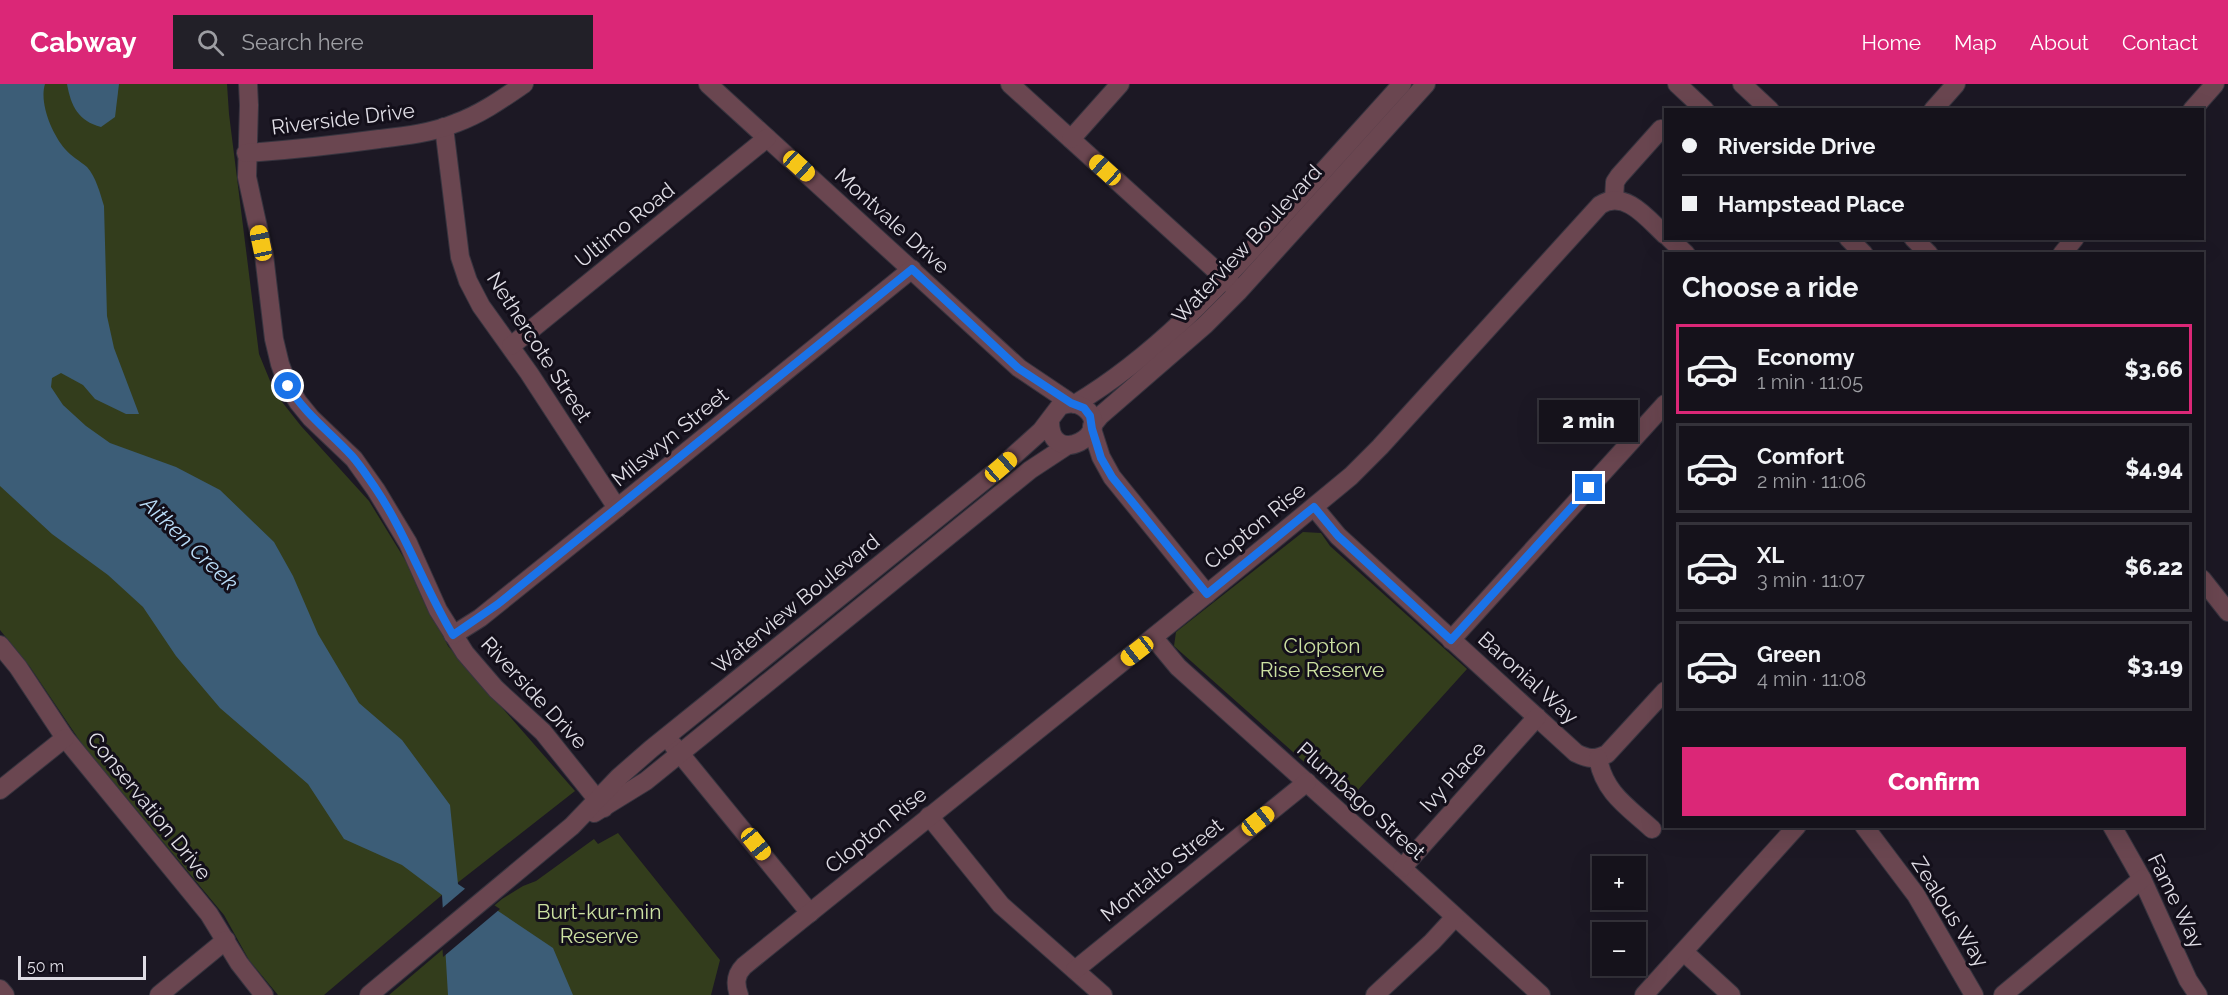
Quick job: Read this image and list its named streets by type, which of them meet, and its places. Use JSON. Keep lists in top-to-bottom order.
{
  "streets": {
    "street": [
      "Riverside Drive",
      "Montvale Drive",
      "Ultimo Road",
      "Waterview Boulevard",
      "Nethercote Street",
      "Milswyn Street",
      "Clopton Rise",
      "Baronial Way",
      "Ivy Place",
      "Plumbago Street",
      "Conservation Drive",
      "Montalto Street",
      "Fame Way",
      "Zealous Way"
    ]
  },
  "crossings": [
    ["Riverside Drive", "Waterview Boulevard"],
    ["Riverside Drive", "Nethercote Street"],
    ["Riverside Drive", "Milswyn Street"],
    ["Montvale Drive", "Ultimo Road"],
    ["Montvale Drive", "Waterview Boulevard"],
    ["Montvale Drive", "Milswyn Street"],
    ["Ultimo Road", "Nethercote Street"],
    ["Nethercote Street", "Milswyn Street"],
    ["Clopton Rise", "Baronial Way"],
    ["Clopton Rise", "Plumbago Street"],
    ["Baronial Way", "Ivy Place"],
    ["Ivy Place", "Plumbago Street"],
    ["Plumbago Street", "Montalto Street"]
  ],
  "water": ["Aitken Creek"],
  "parks": ["Clopton Rise Reserve", "Burt-kur-min Reserve"],
  "scale_bar": "50 m",
  "page": {
    "header": "Cabway",
    "search": "Search here",
    "nav": [
      "Home",
      "Map",
      "About",
      "Contact"
    ],
    "banner": ["Riverside Drive", "Hampstead Place"],
    "heading": "Choose a ride",
    "list": [
      {
        "name": "Economy",
        "note": "1 min · 11:05",
        "value": "$3.66"
      },
      {
        "name": "Comfort",
        "note": "2 min · 11:06",
        "value": "$4.94"
      },
      {
        "name": "XL",
        "note": "3 min · 11:07",
        "value": "$6.22"
      },
      {
        "name": "Green",
        "note": "4 min · 11:08",
        "value": "$3.19"
      }
    ],
    "bubble": "2 min",
    "buttons": "Confirm",
    "map_buttons": ["+", "−"],
    "scale": "50 m"
  }
}
